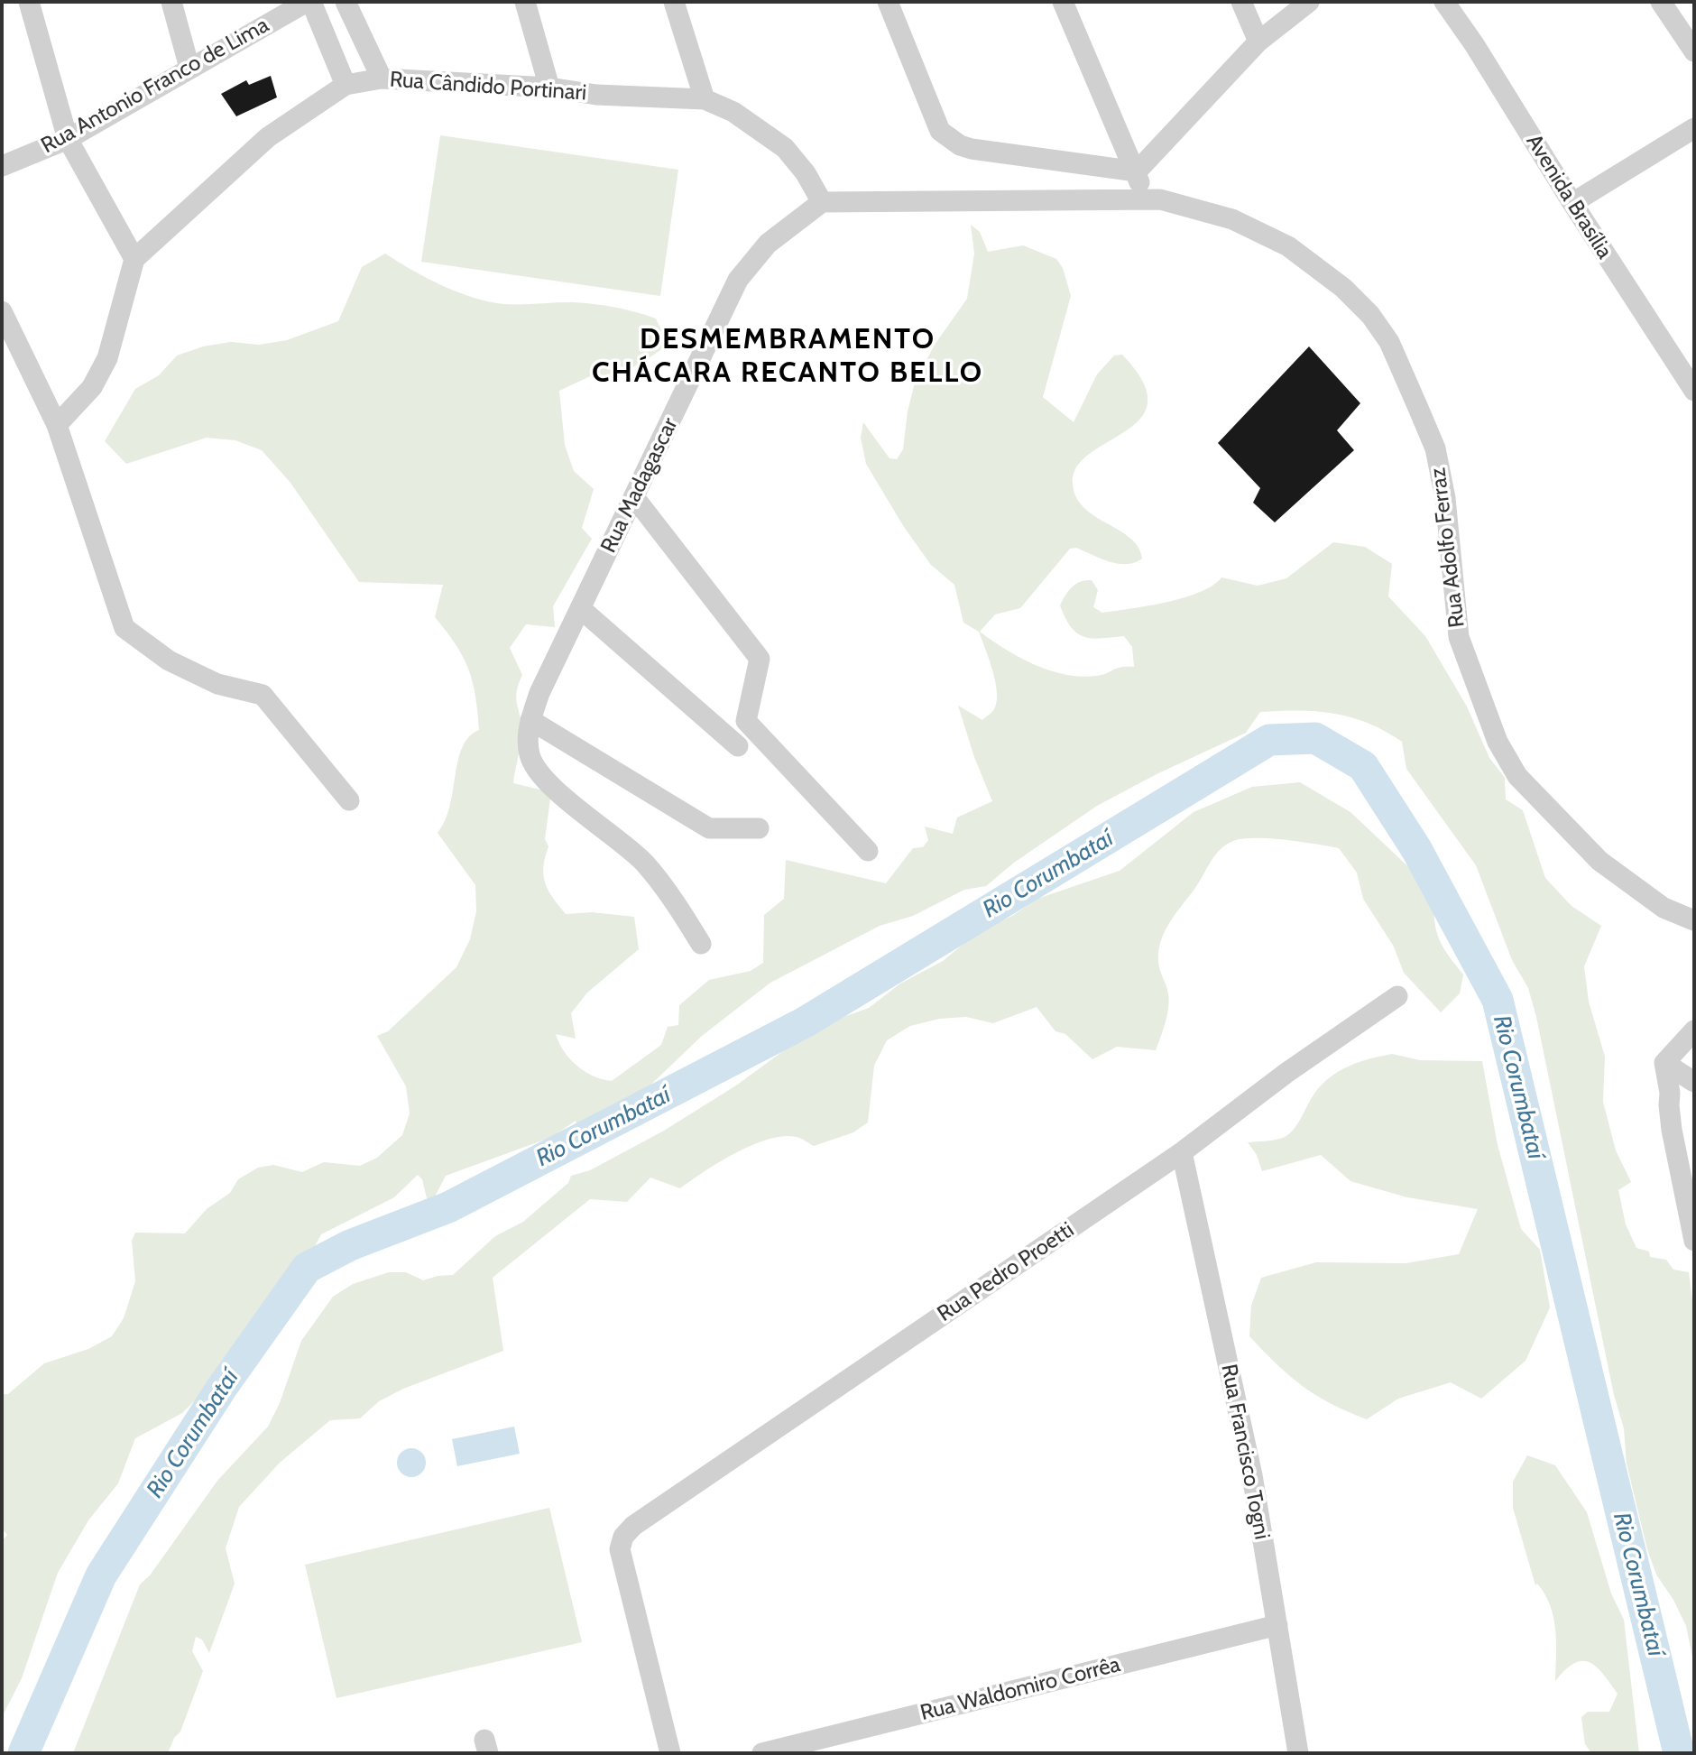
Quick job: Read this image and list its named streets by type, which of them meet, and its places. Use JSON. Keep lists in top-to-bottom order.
{
  "streets": {
    "street": [
      "Rua Antonio Franco de Lima",
      "Rua Cândido Portinari",
      "Avenida Brasília",
      "Rua Madagascar",
      "Rua Adolfo Ferraz",
      "Rua Pedro Proetti",
      "Rua Francisco Togni",
      "Rua Waldomiro Corrêa"
    ]
  },
  "crossings": [
    ["Rua Cândido Portinari", "Rua Madagascar"],
    ["Rua Pedro Proetti", "Rua Francisco Togni"],
    ["Rua Francisco Togni", "Rua Waldomiro Corrêa"]
  ],
  "districts": ["DESMEMBRAMENTO CHÁCARA RECANTO BELLO"],
  "water": ["Rio Corumbataí"]
}
